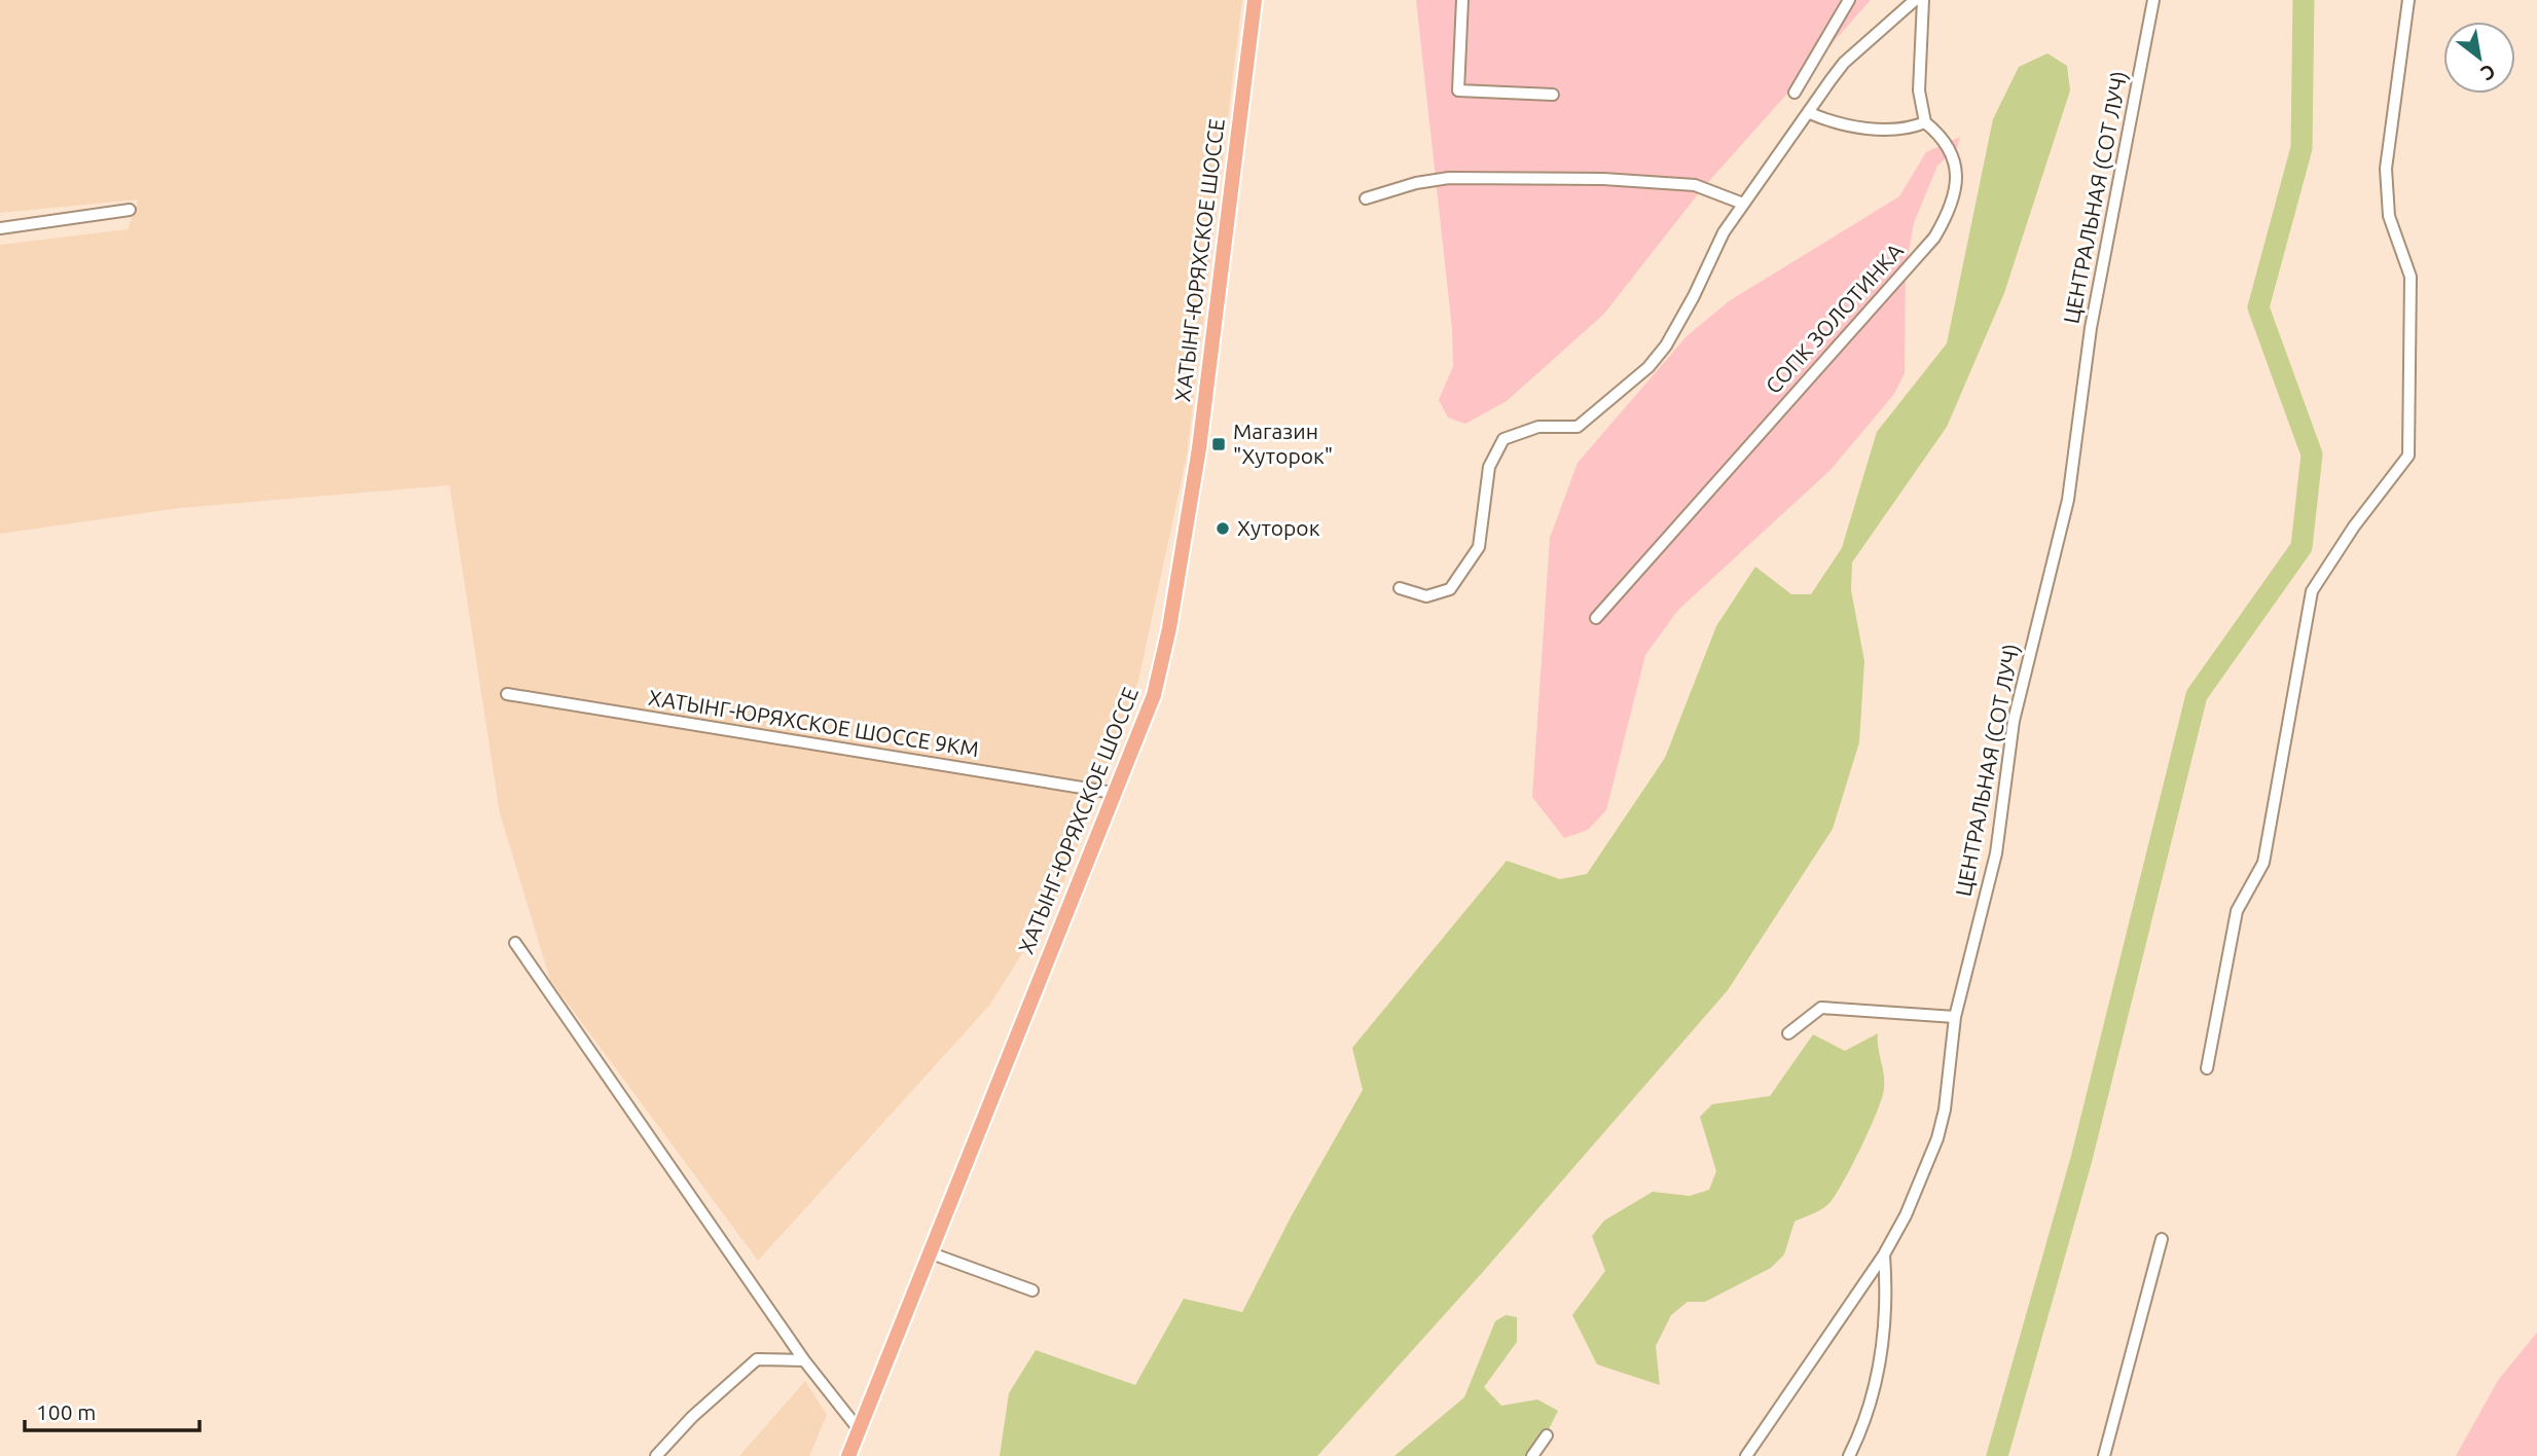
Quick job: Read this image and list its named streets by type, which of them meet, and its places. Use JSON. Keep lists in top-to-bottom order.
{
  "streets": {
    "main road": ["ХАТЫНГ-ЮРЯХСКОЕ ШОССЕ"],
    "street": ["ЦЕНТРАЛЬНАЯ (СОТ ЛУЧ)", "СОПК ЗОЛОТИНКА", "ХАТЫНГ-ЮРЯХСКОЕ ШОССЕ 9КМ"]
  },
  "crossings": [
    ["ХАТЫНГ-ЮРЯХСКОЕ ШОССЕ", "ХАТЫНГ-ЮРЯХСКОЕ ШОССЕ 9КМ"]
  ],
  "places": {
    "transit": ["Магазин \"Хуторок\""],
    "other": ["Хуторок"]
  },
  "scale_bar": "100 m",
  "north": "bottom right"
}
